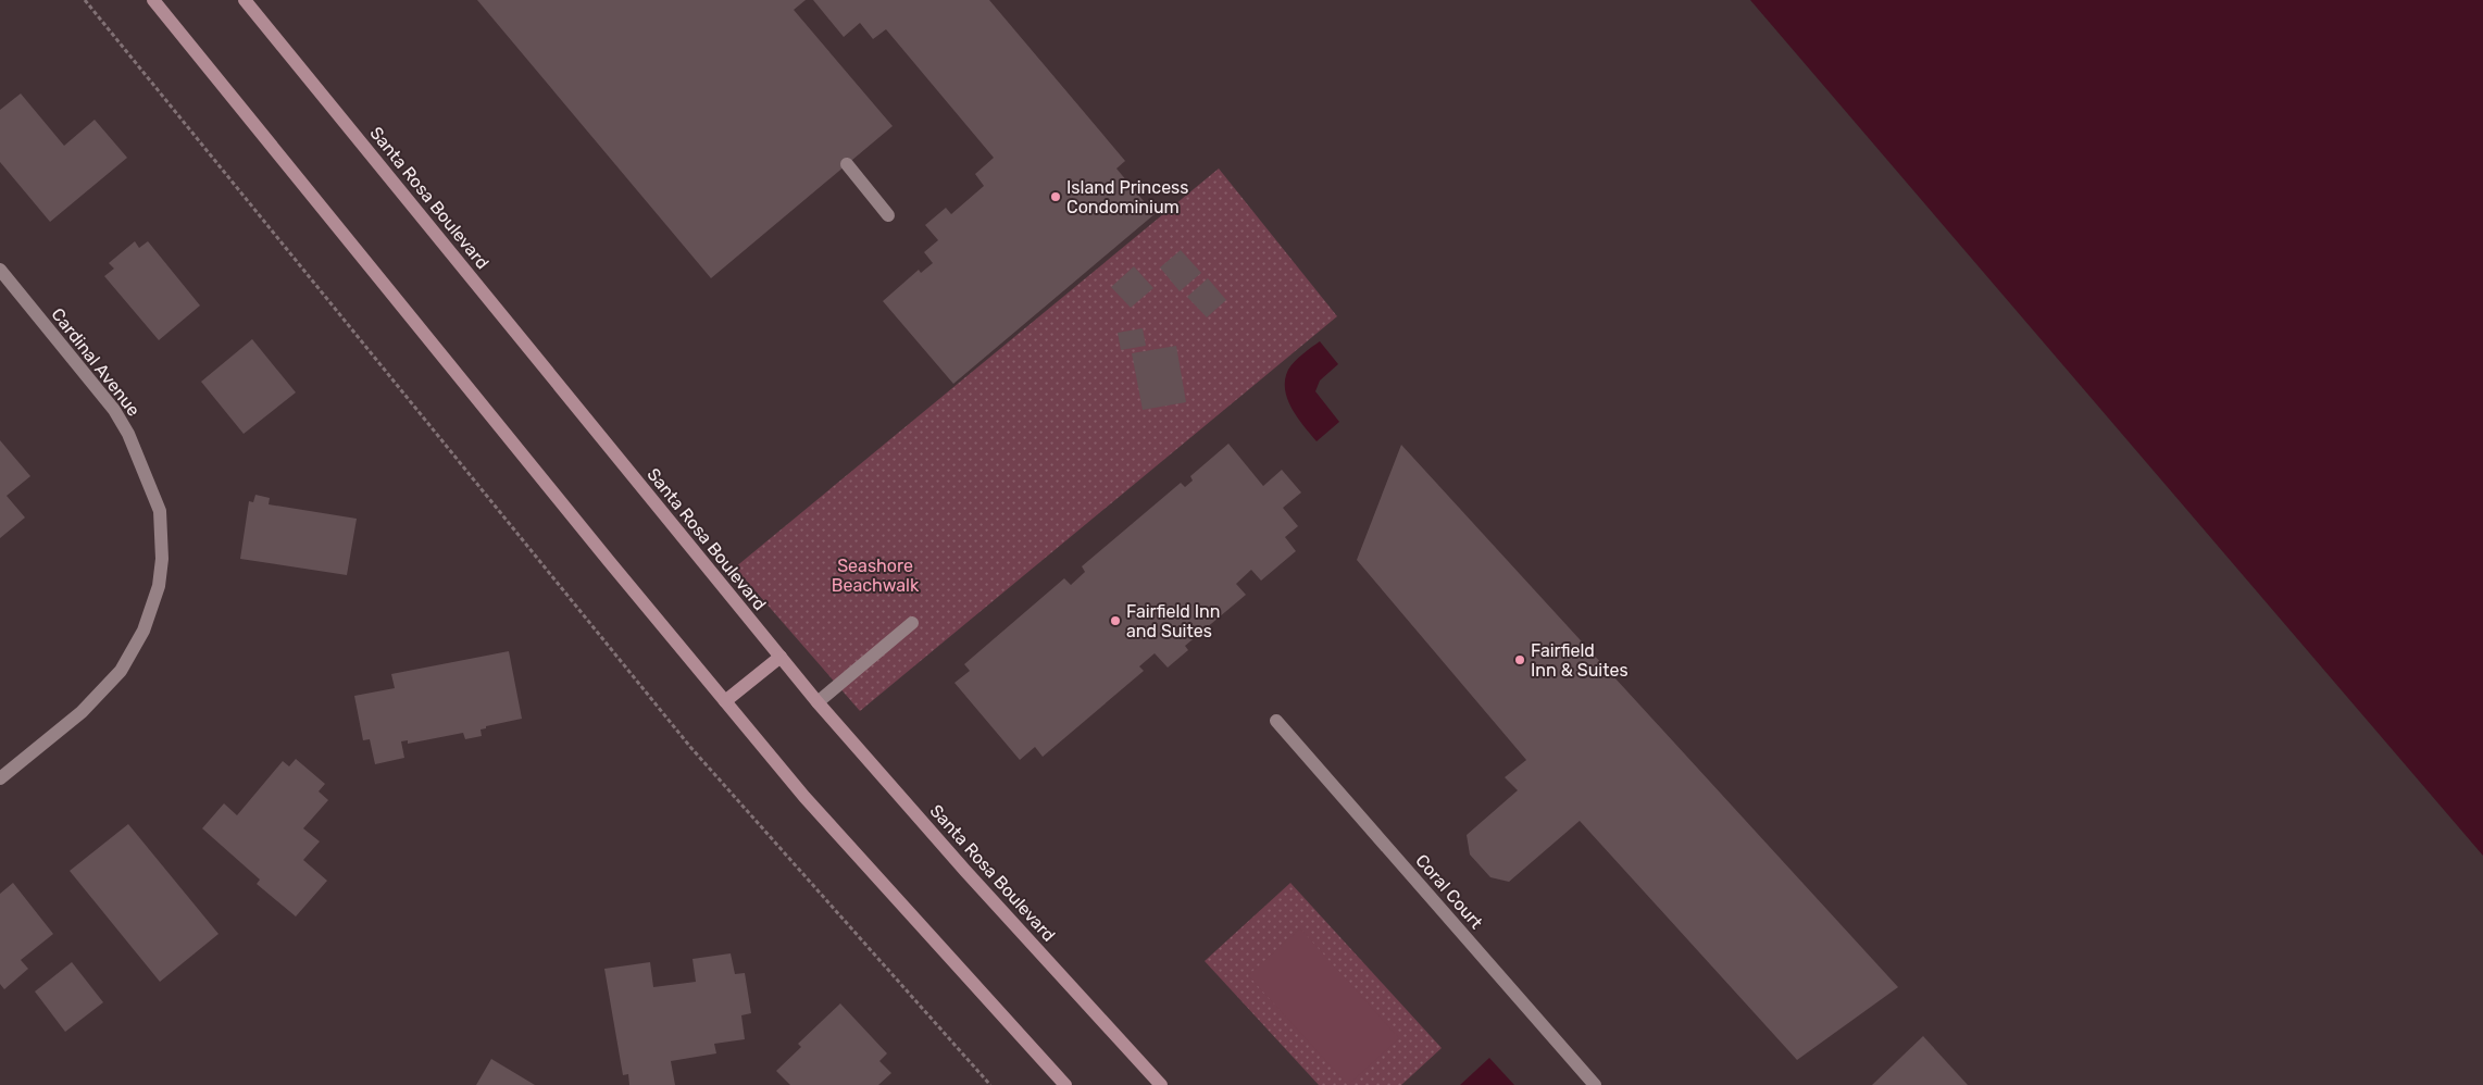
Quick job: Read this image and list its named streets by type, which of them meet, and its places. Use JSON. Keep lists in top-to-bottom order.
{
  "streets": {
    "street": ["Santa Rosa Boulevard", "Cardinal Avenue", "Coral Court"]
  },
  "parks": ["Seashore Beachwalk"],
  "places": ["Island Princess Condominium", "Fairfield Inn and Suites", "Fairfield Inn & Suites"]
}
